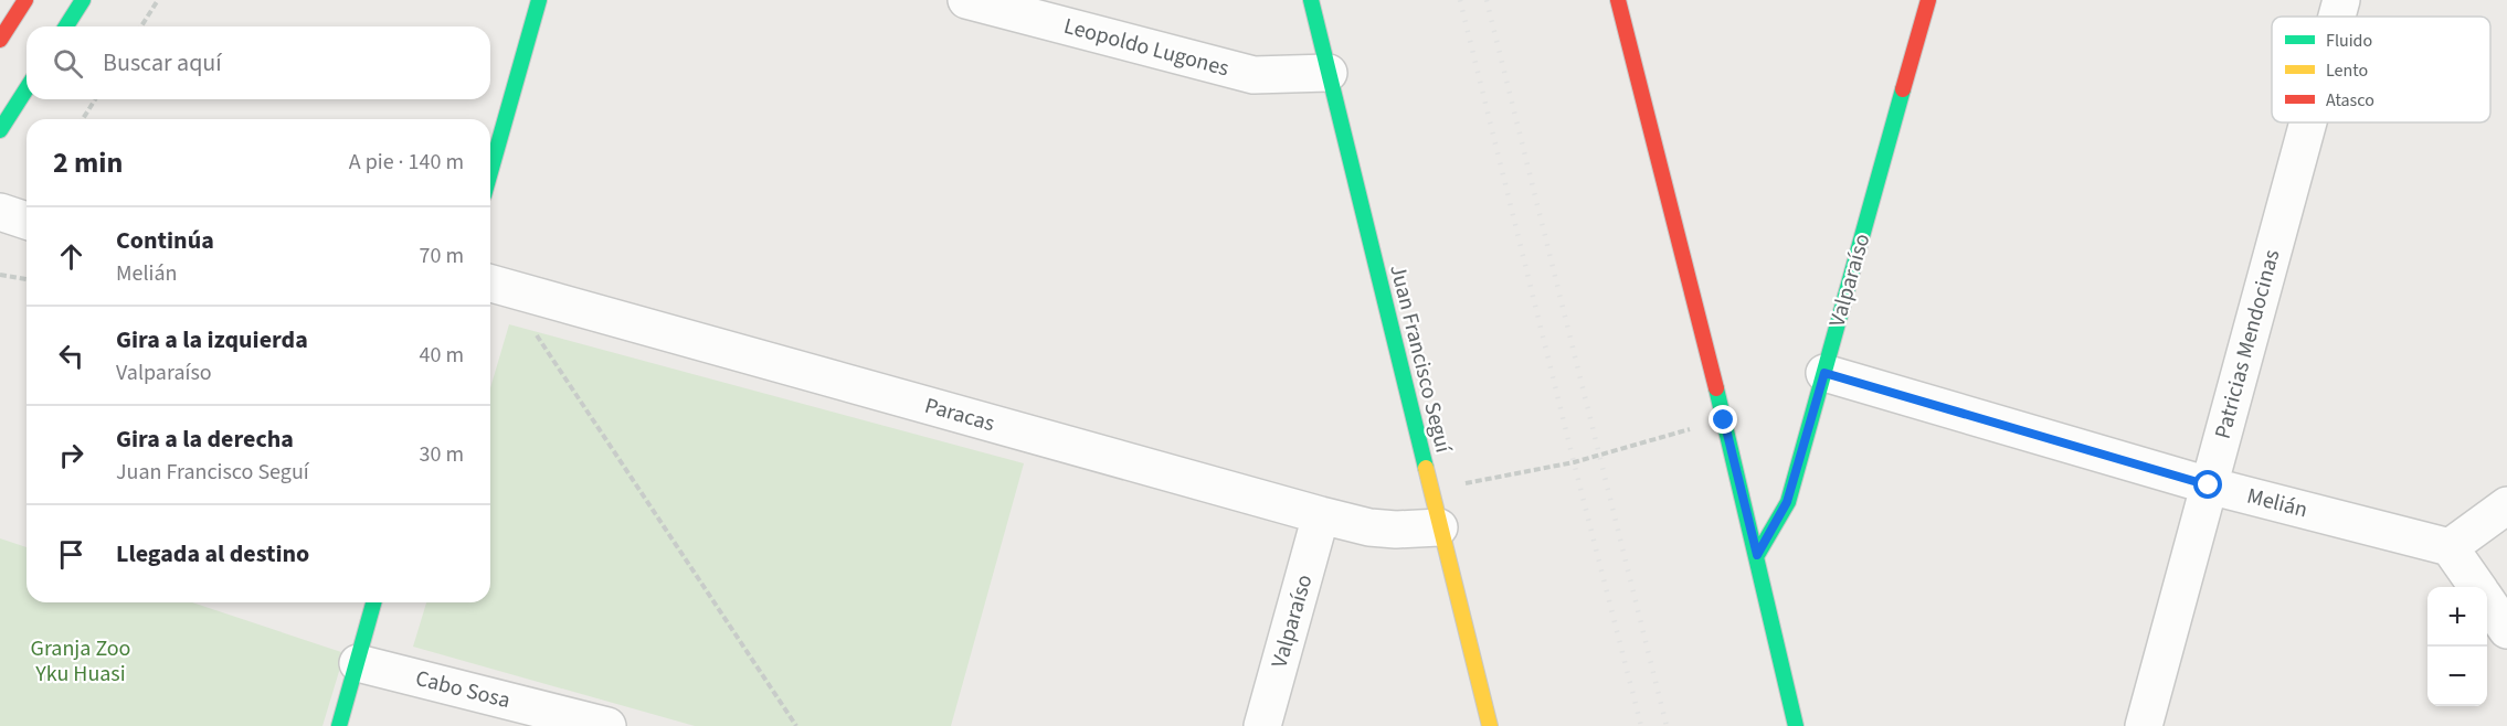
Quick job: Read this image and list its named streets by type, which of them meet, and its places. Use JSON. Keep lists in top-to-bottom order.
{
  "streets": {
    "street": [
      "Leopoldo Lugones",
      "Valparaíso",
      "Patricias Mendocinas",
      "Juan Francisco Seguí",
      "Paracas",
      "Melián",
      "Cabo Sosa"
    ]
  },
  "crossings": [
    ["Leopoldo Lugones", "Juan Francisco Seguí"],
    ["Valparaíso", "Paracas"],
    ["Valparaíso", "Melián"],
    ["Patricias Mendocinas", "Melián"],
    ["Juan Francisco Seguí", "Paracas"]
  ],
  "parks": ["Granja Zoo Yku Huasi"],
  "legend": ["Fluido", "Lento", "Atasco"],
  "page": {
    "search": "Buscar aquí",
    "heading": ["2 min", "A pie · 140 m"],
    "list": [
      ["Continúa", "Melián", "70 m"],
      ["Gira a la izquierda", "Valparaíso", "40 m"],
      ["Gira a la derecha", "Juan Francisco Seguí", "30 m"],
      "Llegada al destino"
    ],
    "map_buttons": ["+", "−"]
  }
}
